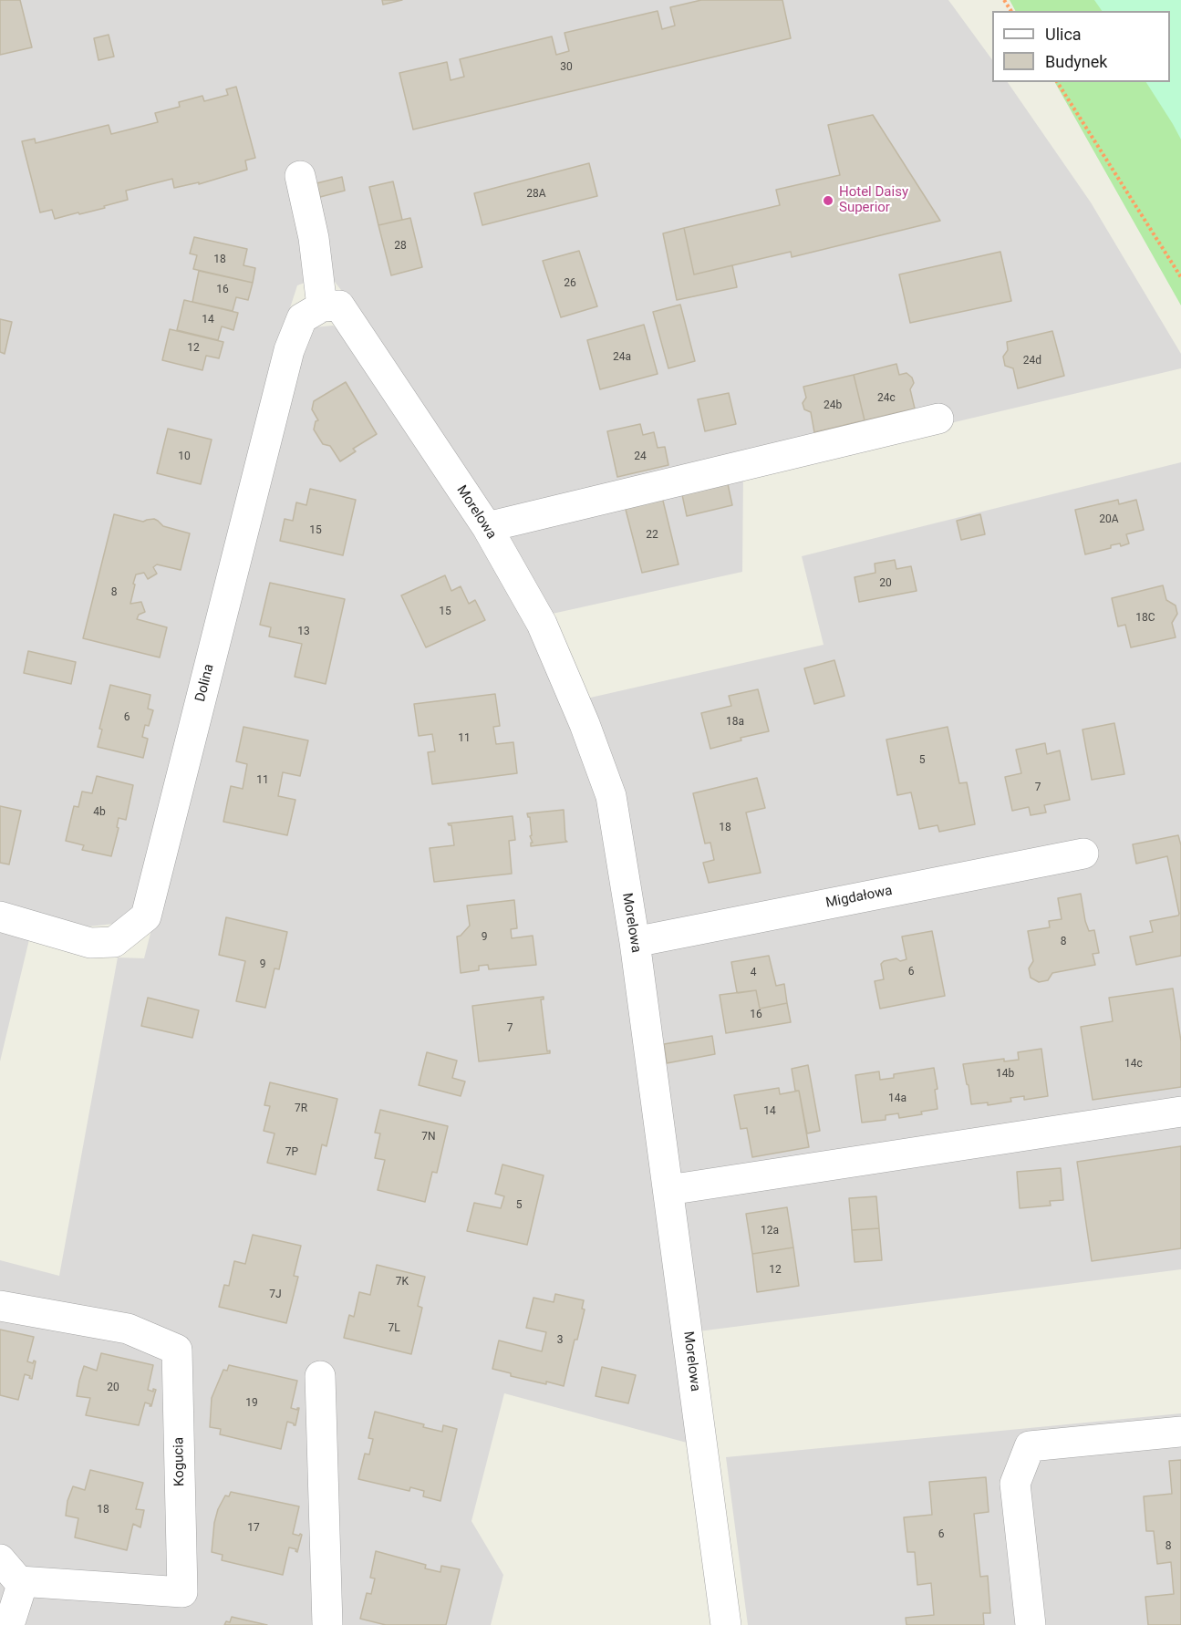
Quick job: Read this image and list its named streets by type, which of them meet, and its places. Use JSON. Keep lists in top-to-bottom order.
{
  "streets": {
    "street": [
      "Morelowa",
      "Dolina",
      "Migdałowa",
      "Kogucia"
    ]
  },
  "crossings": [
    ["Morelowa", "Dolina"],
    ["Morelowa", "Migdałowa"]
  ],
  "places": ["Hotel Daisy Superior"],
  "house_numbers": [
    "30",
    "28A",
    "28",
    "18",
    "26",
    "16",
    "14",
    "12",
    "24a",
    "24d",
    "24c",
    "24b",
    "10",
    "24",
    "20A",
    "15",
    "22",
    "20",
    "8",
    "15",
    "18C",
    "13",
    "6",
    "18a",
    "11",
    "5",
    "11",
    "7",
    "4b",
    "18",
    "9",
    "8",
    "9",
    "6",
    "4",
    "16",
    "7",
    "14c",
    "14b",
    "14a",
    "7R",
    "14",
    "7N",
    "7P",
    "5",
    "12a",
    "12",
    "7K",
    "7J",
    "7L",
    "3",
    "20",
    "19",
    "18",
    "17",
    "6",
    "8"
  ],
  "legend": ["Ulica", "Budynek"]
}
